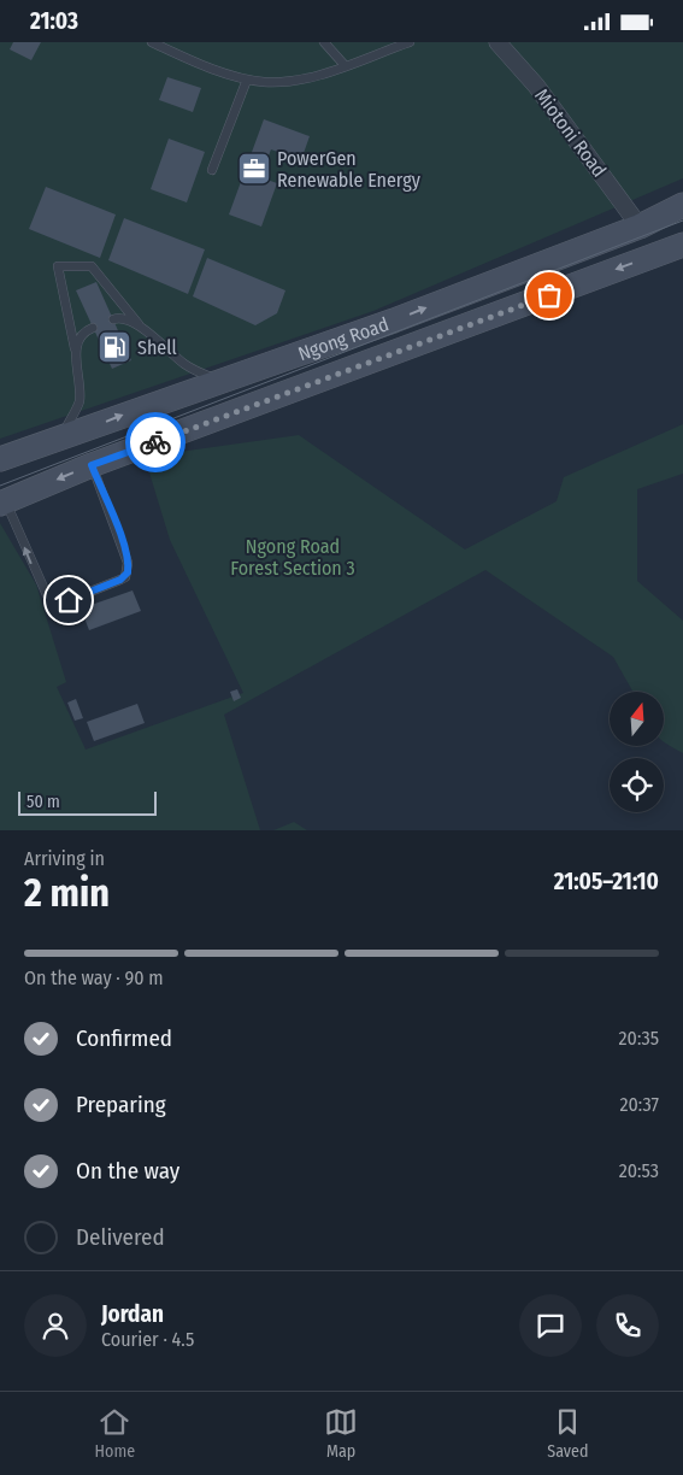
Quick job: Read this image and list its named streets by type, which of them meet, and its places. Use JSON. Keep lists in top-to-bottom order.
{
  "streets": {
    "main road": ["Ngong Road"],
    "street": ["Miotoni Road"]
  },
  "crossings": [
    ["Miotoni Road", "Ngong Road"]
  ],
  "parks": ["Ngong Road Forest Section 3"],
  "places": {
    "office": ["PowerGen Renewable Energy"],
    "fuel station": ["Shell"]
  },
  "scale_bar": "50 m",
  "north": "top",
  "page": {
    "status": "21:03",
    "scale": "50 m",
    "heading": ["2 min", "Arriving in", "21:05–21:10"],
    "panel": ["Jordan", "Courier · 4.5"],
    "bar": "On the way · 90 m",
    "list": [
      ["Confirmed", "20:35"],
      ["Preparing", "20:37"],
      ["On the way", "20:53"],
      "Delivered"
    ],
    "tabs": ["Home", "Map", "Saved"]
  }
}
